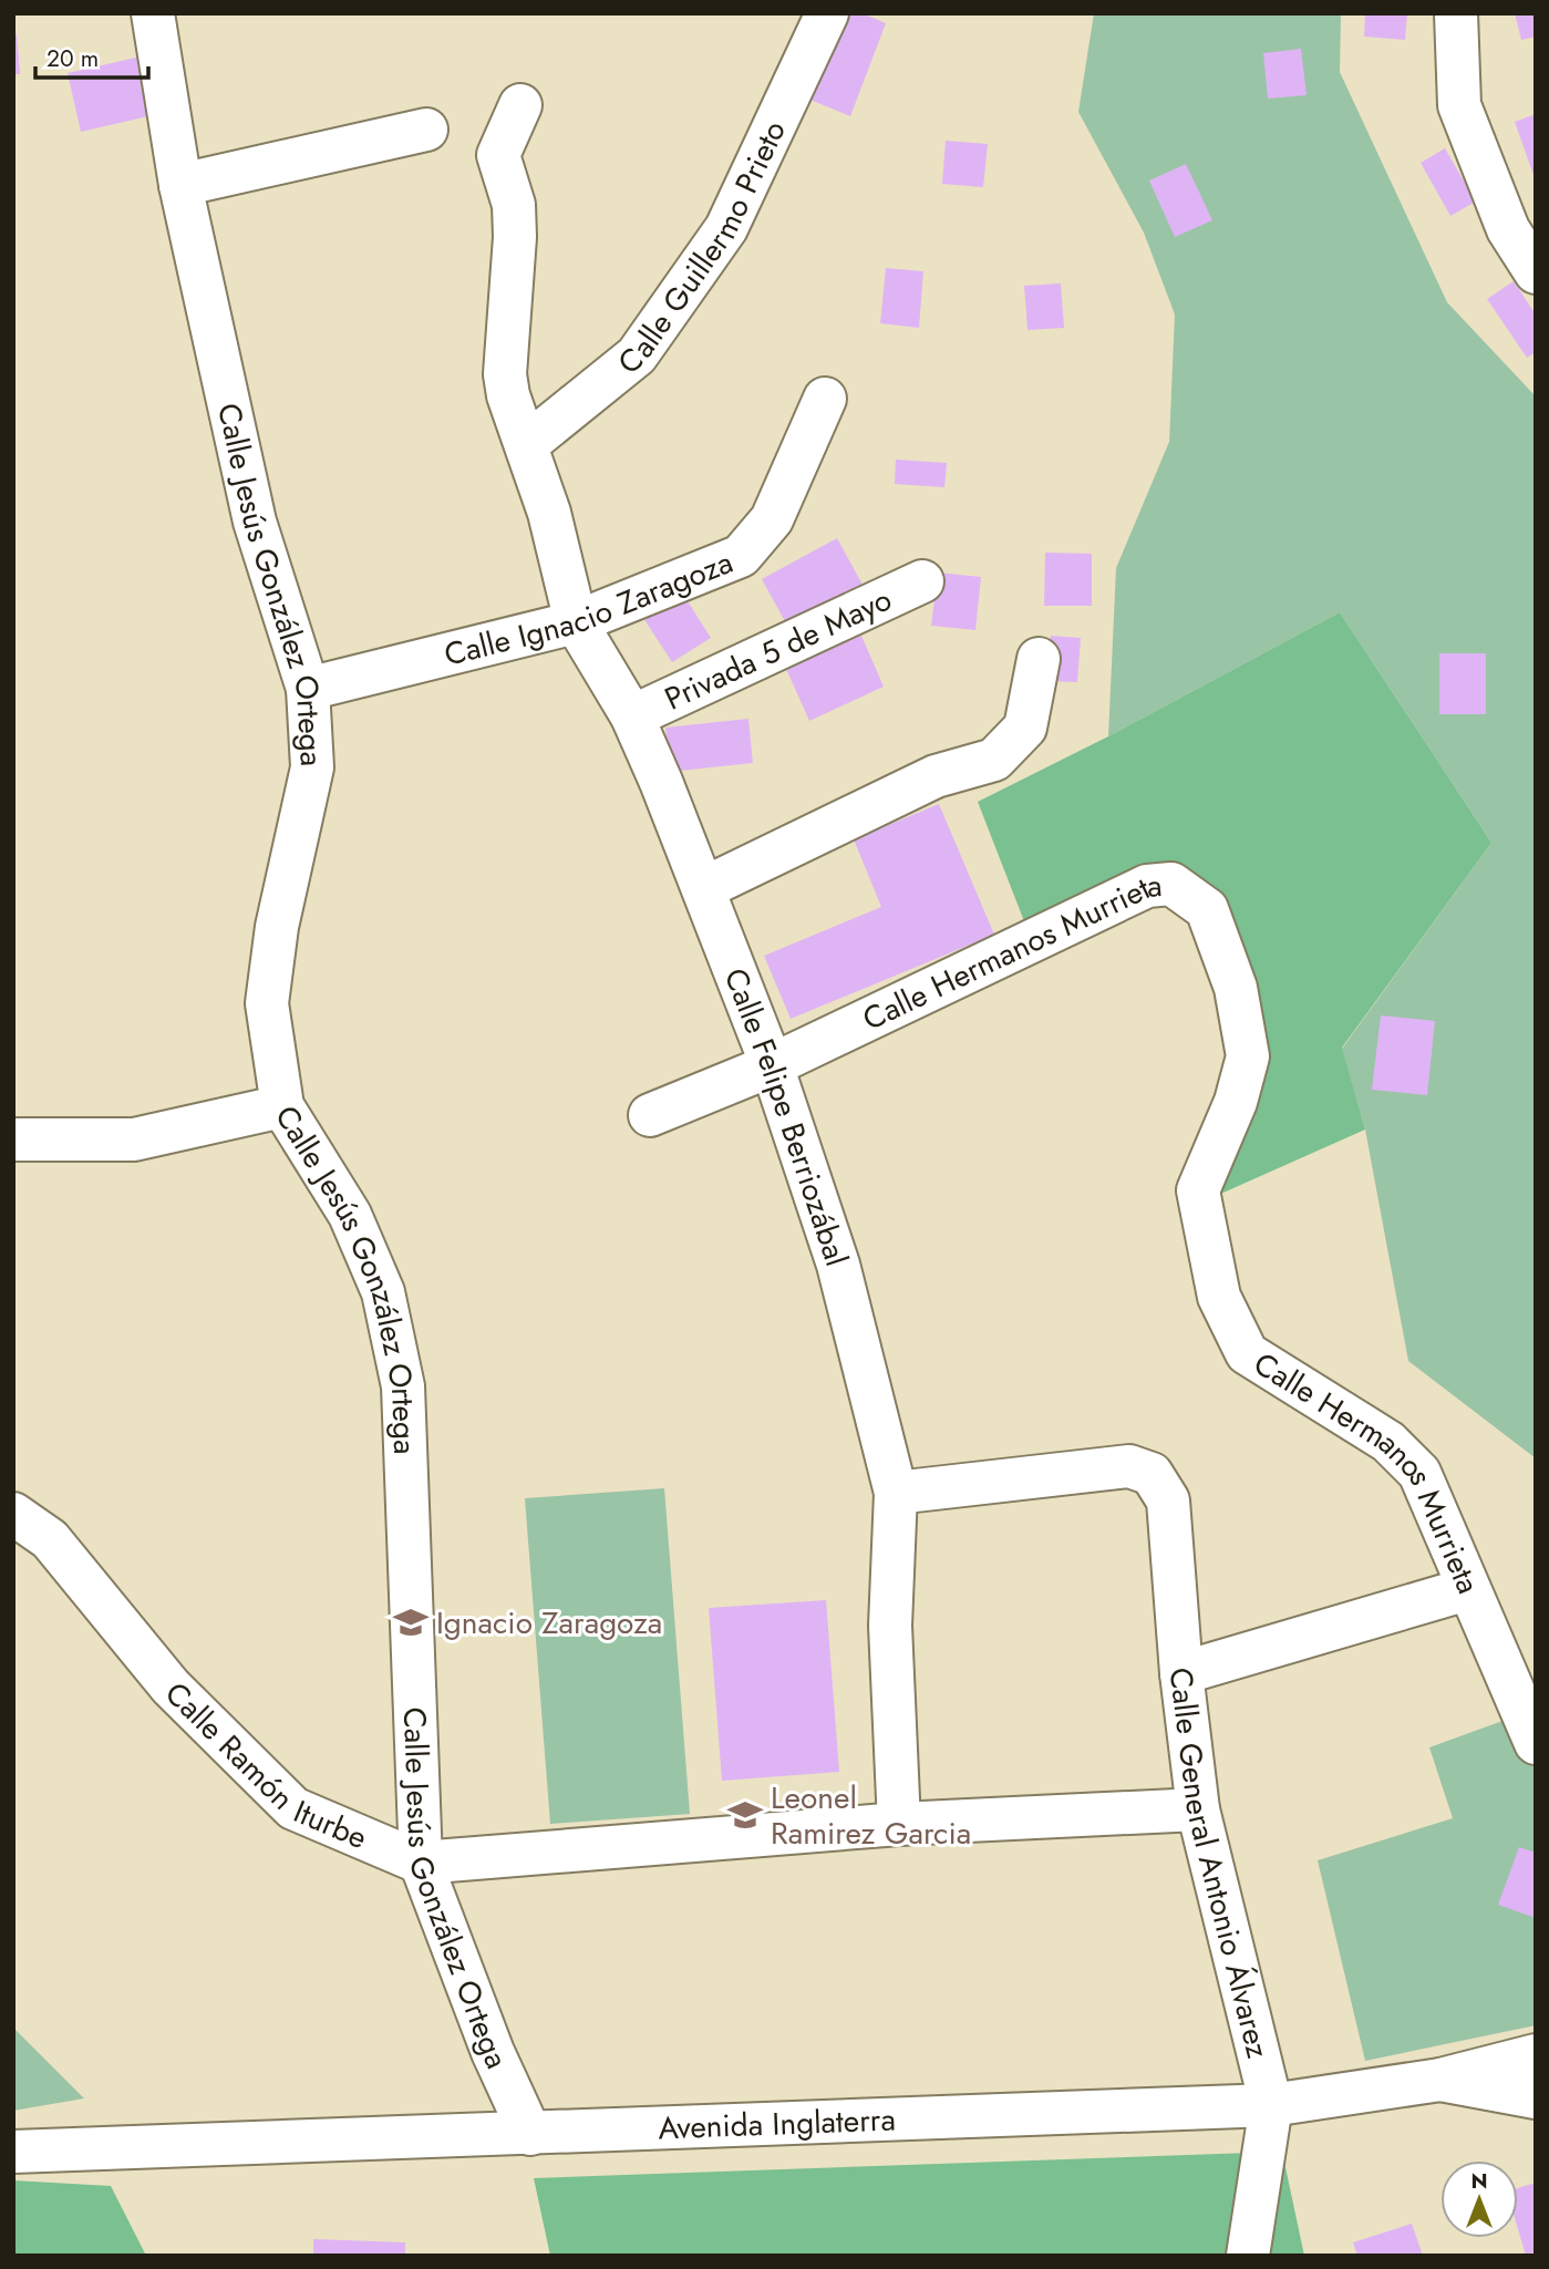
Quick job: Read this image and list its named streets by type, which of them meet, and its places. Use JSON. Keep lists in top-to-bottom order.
{
  "streets": {
    "street": [
      "Calle Guillermo Prieto",
      "Calle Jesús González Ortega",
      "Calle Ignacio Zaragoza",
      "Privada 5 de Mayo",
      "Calle Hermanos Murrieta",
      "Calle Felipe Berriozábal",
      "Calle Ramón Iturbe",
      "Calle General Antonio Álvarez",
      "Avenida Inglaterra"
    ]
  },
  "crossings": [
    ["Calle Guillermo Prieto", "Calle Felipe Berriozábal"],
    ["Calle Jesús González Ortega", "Calle Ignacio Zaragoza"],
    ["Calle Jesús González Ortega", "Calle Ramón Iturbe"],
    ["Calle Jesús González Ortega", "Avenida Inglaterra"],
    ["Calle Ignacio Zaragoza", "Calle Felipe Berriozábal"],
    ["Privada 5 de Mayo", "Calle Felipe Berriozábal"],
    ["Calle Hermanos Murrieta", "Calle Felipe Berriozábal"],
    ["Calle Felipe Berriozábal", "Calle Ramón Iturbe"],
    ["Calle Felipe Berriozábal", "Calle General Antonio Álvarez"],
    ["Calle Ramón Iturbe", "Calle General Antonio Álvarez"],
    ["Calle General Antonio Álvarez", "Avenida Inglaterra"]
  ],
  "places": {
    "school or university": ["Ignacio Zaragoza", "Leonel Ramirez Garcia"]
  },
  "scale_bar": "20 m",
  "north": "top"
}
